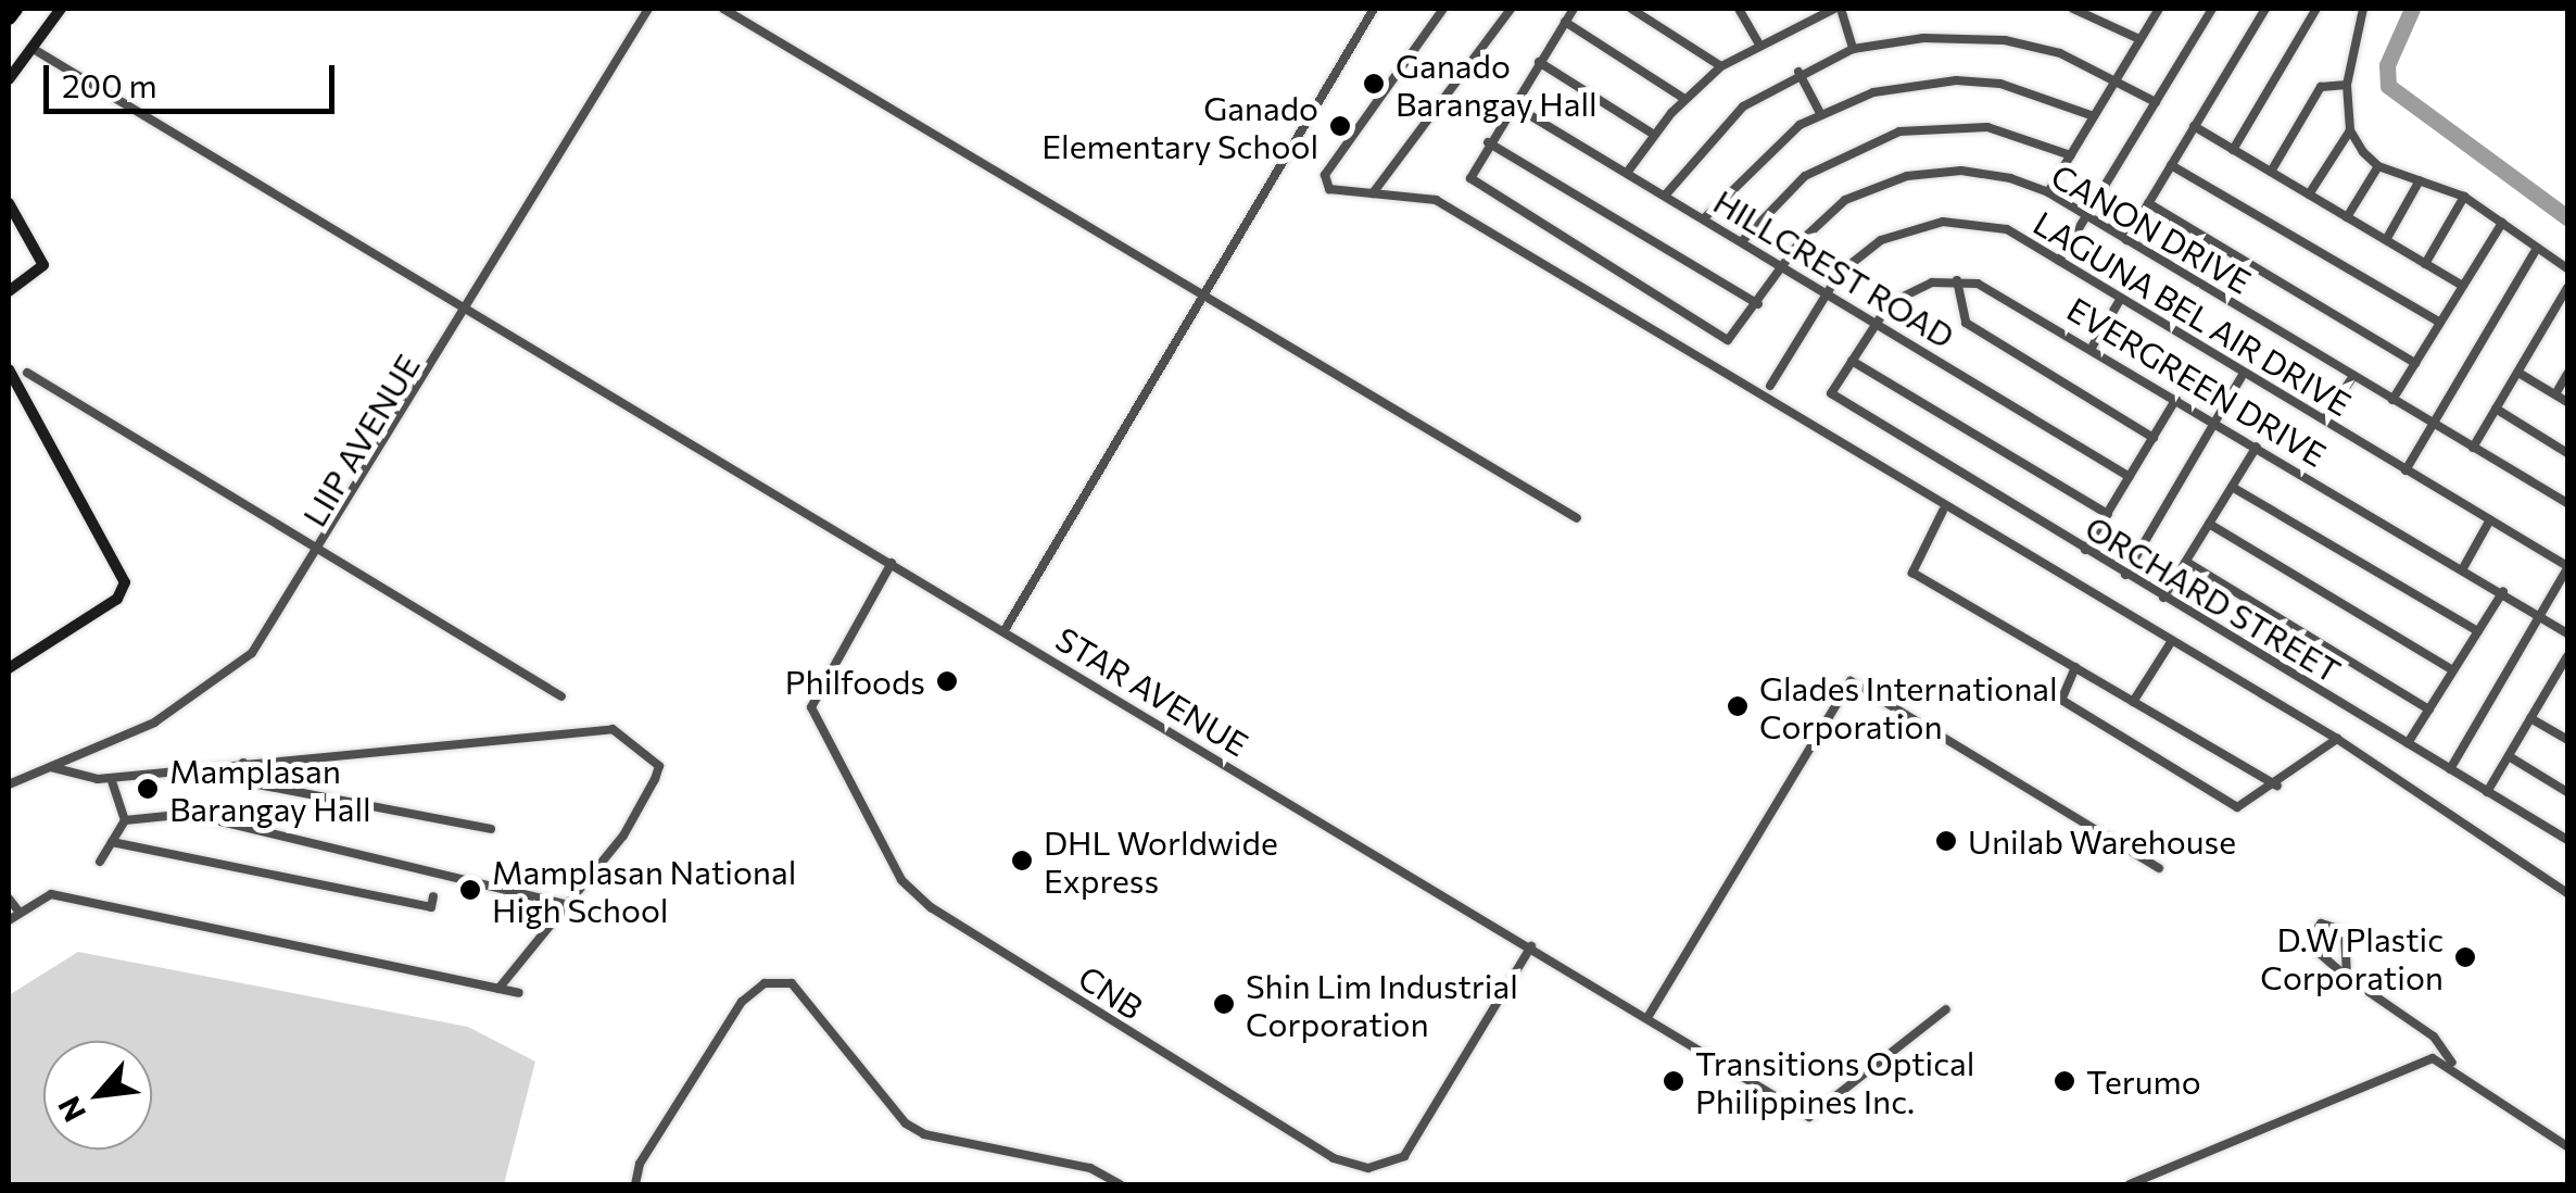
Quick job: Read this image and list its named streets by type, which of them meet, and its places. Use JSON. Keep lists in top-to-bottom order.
{
  "streets": {
    "street": [
      "CANON DRIVE",
      "HILLCREST ROAD",
      "LAGUNA BEL AIR DRIVE",
      "EVERGREEN DRIVE",
      "LIIP AVENUE",
      "ORCHARD STREET",
      "STAR AVENUE",
      "CNB"
    ]
  },
  "crossings": [
    ["CANON DRIVE", "HILLCREST ROAD"],
    ["HILLCREST ROAD", "LAGUNA BEL AIR DRIVE"],
    ["LIIP AVENUE", "STAR AVENUE"],
    ["STAR AVENUE", "CNB"]
  ],
  "places": [
    "Ganado Barangay Hall",
    "Ganado Elementary School",
    "Philfoods",
    "Glades International Corporation",
    "Mamplasan Barangay Hall",
    "Unilab Warehouse",
    "DHL Worldwide Express",
    "Mamplasan National High School",
    "D.W Plastic Corporation",
    "Shin Lim Industrial Corporation",
    "Transitions Optical Philippines Inc.",
    "Terumo"
  ],
  "scale_bar": "200 m",
  "north": "bottom left"
}
